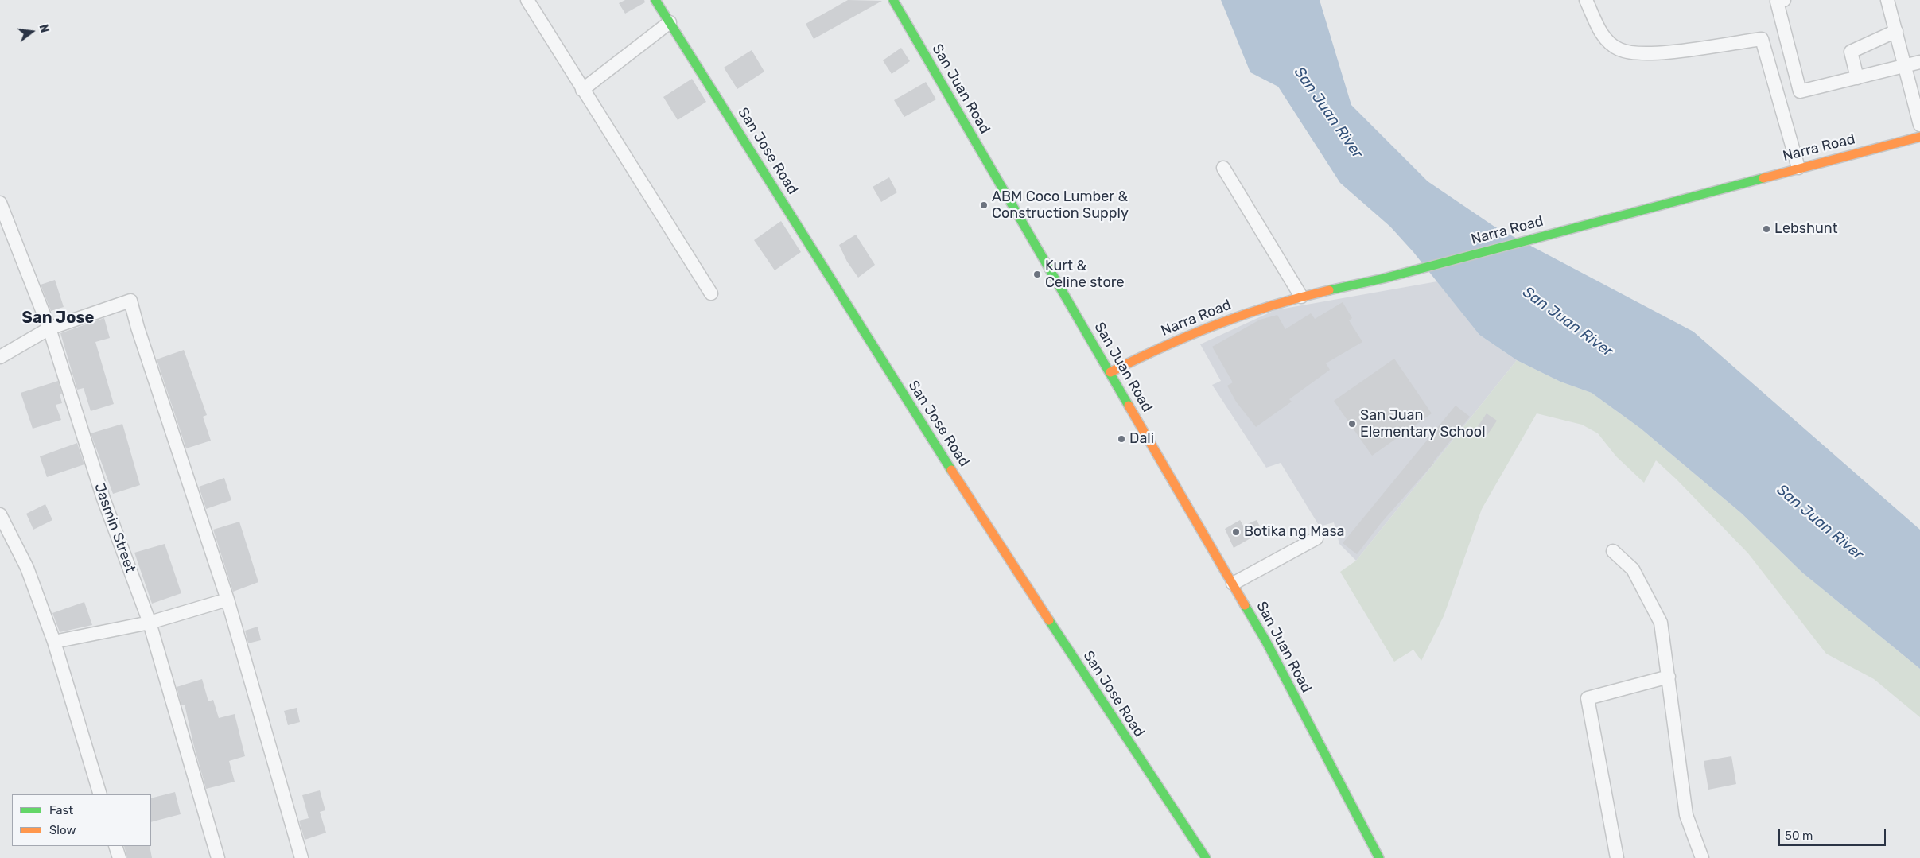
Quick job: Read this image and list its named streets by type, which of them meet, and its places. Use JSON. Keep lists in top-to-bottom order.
{
  "streets": {
    "street": [
      "San Juan Road",
      "Narra Road",
      "San Jose Road",
      "Jasmin Street"
    ]
  },
  "crossings": [
    ["San Juan Road", "Narra Road"]
  ],
  "districts": ["San Jose"],
  "water": ["San Juan River"],
  "places": [
    "ABM Coco Lumber & Construction Supply",
    "Lebshunt",
    "Kurt & Celine store",
    "San Juan Elementary School",
    "Dali",
    "Botika ng Masa"
  ],
  "legend": ["Fast", "Slow"],
  "scale_bar": "50 m",
  "north": "right"
}
